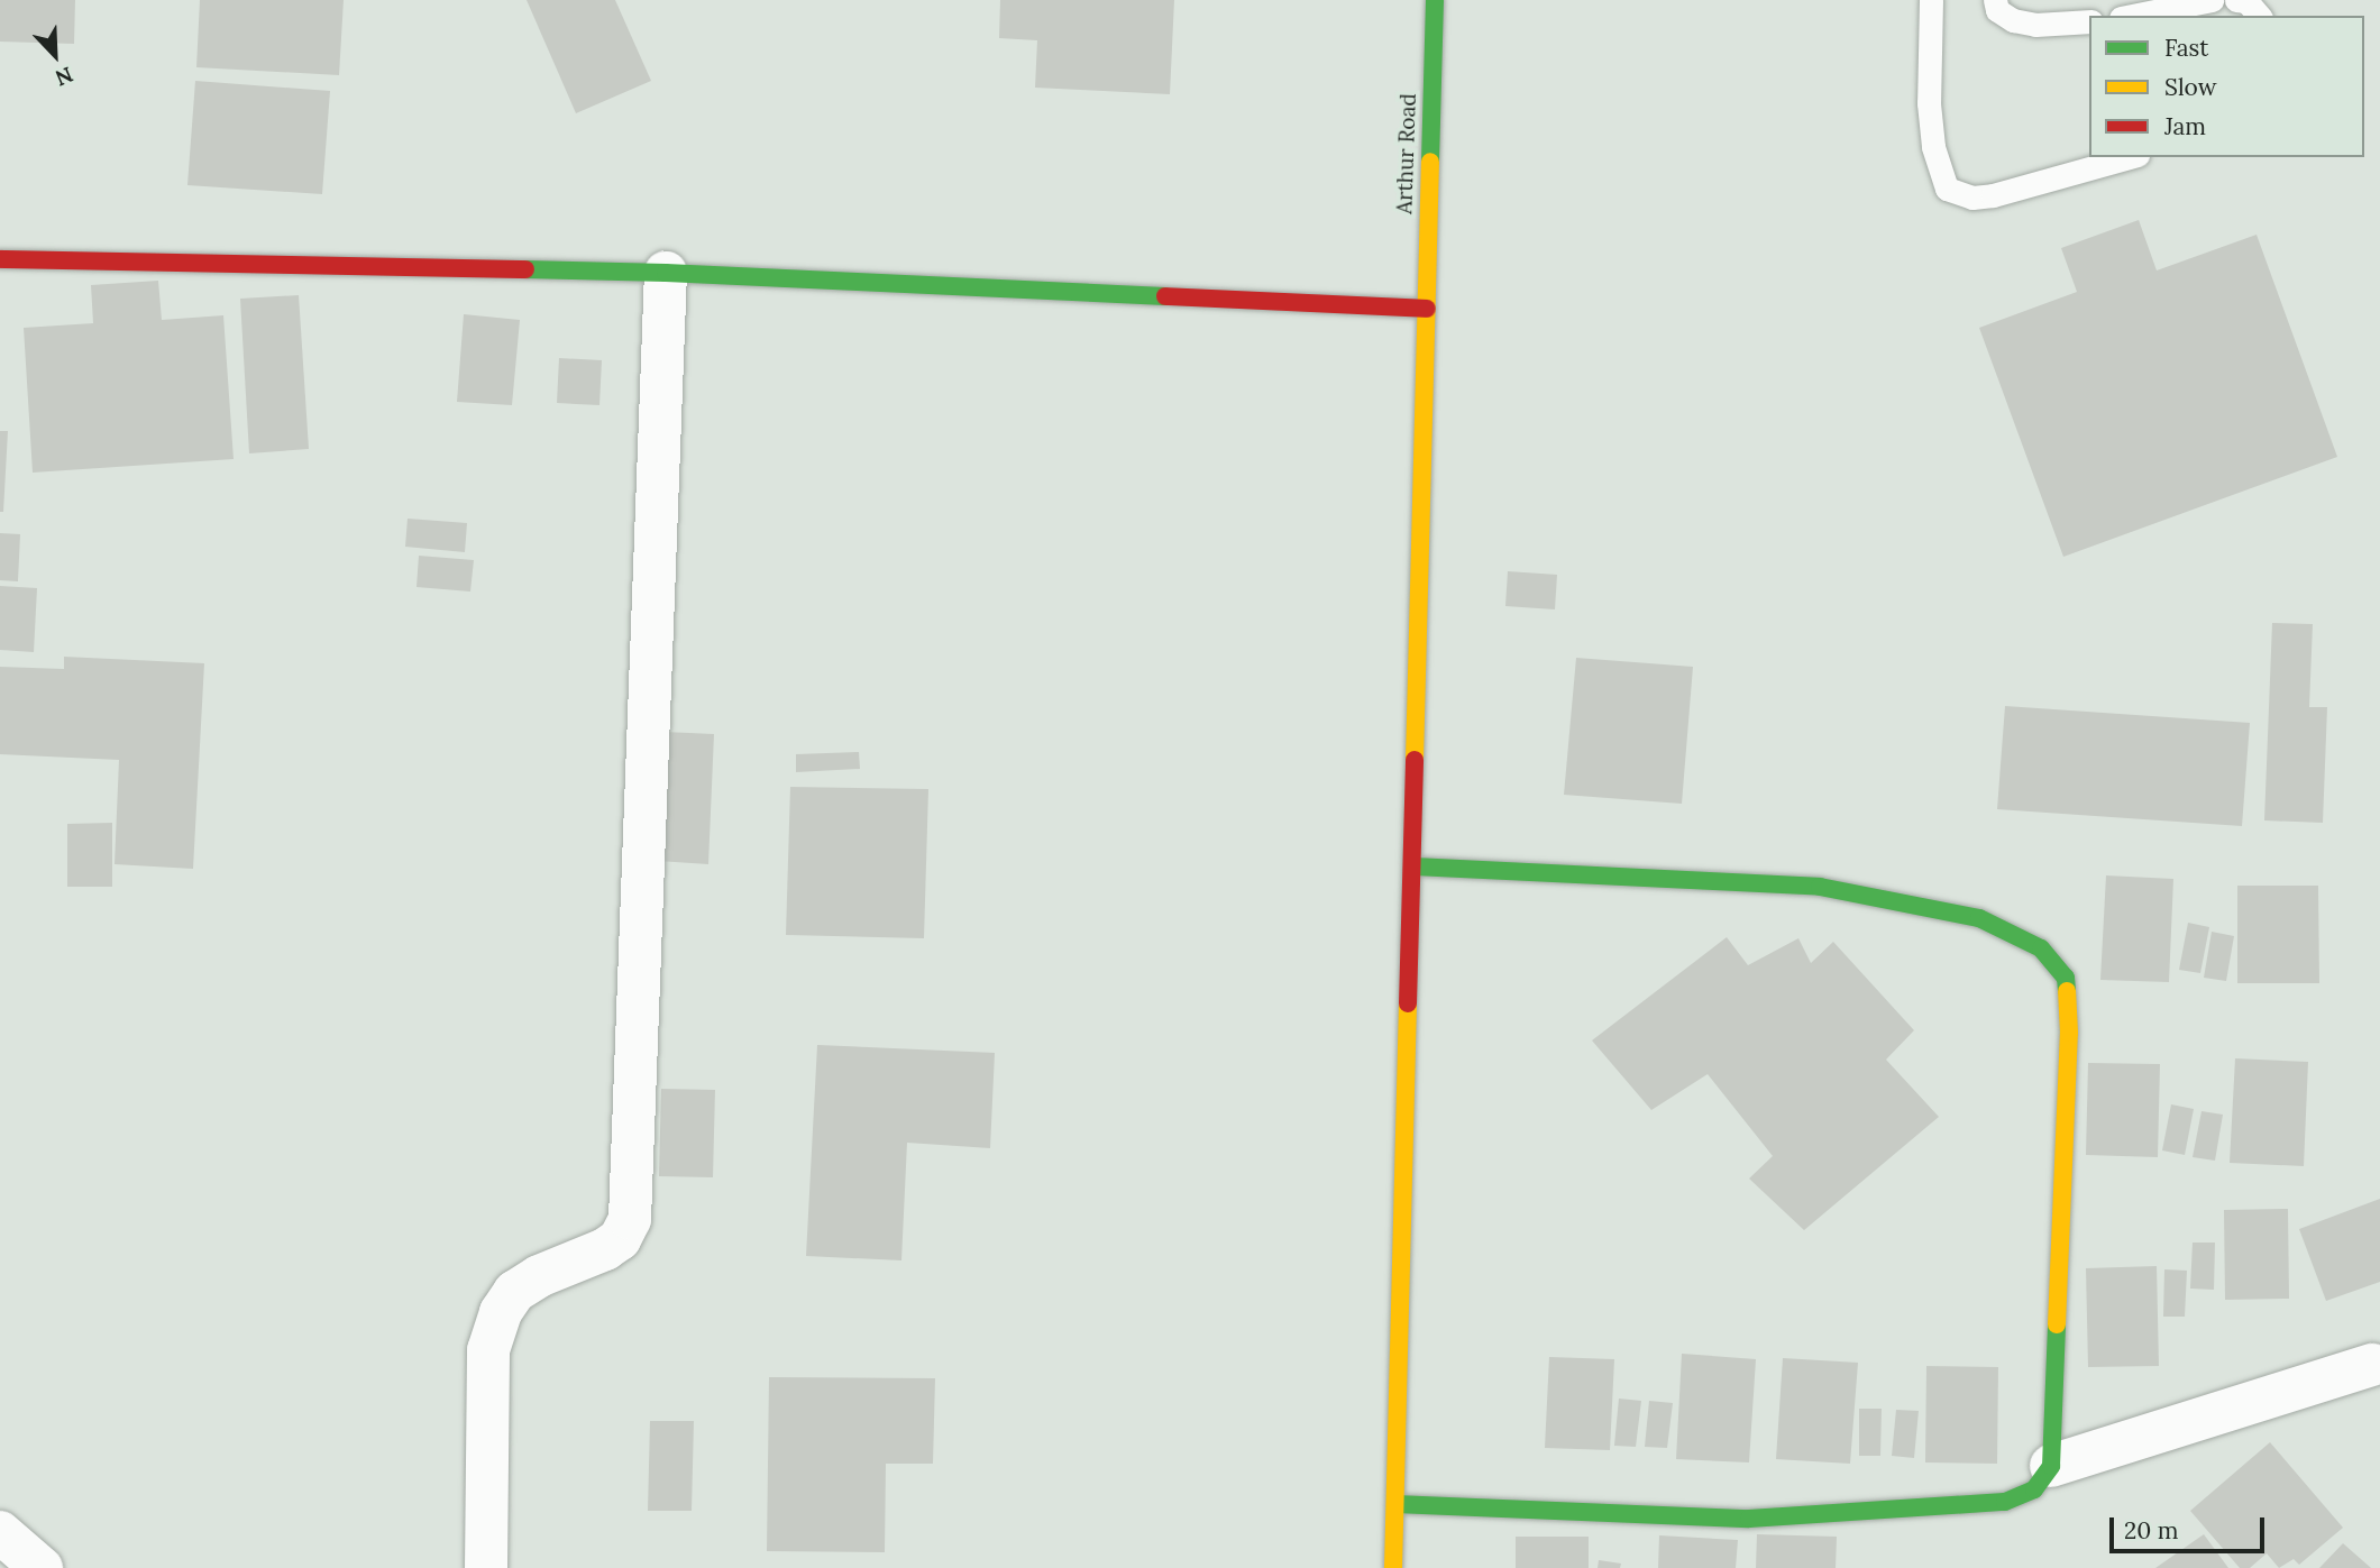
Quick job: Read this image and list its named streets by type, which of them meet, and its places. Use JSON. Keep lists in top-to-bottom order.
{
  "streets": {
    "street": ["Arthur Road"]
  },
  "legend": ["Fast", "Slow", "Jam"],
  "scale_bar": "20 m",
  "north": "bottom right"
}
